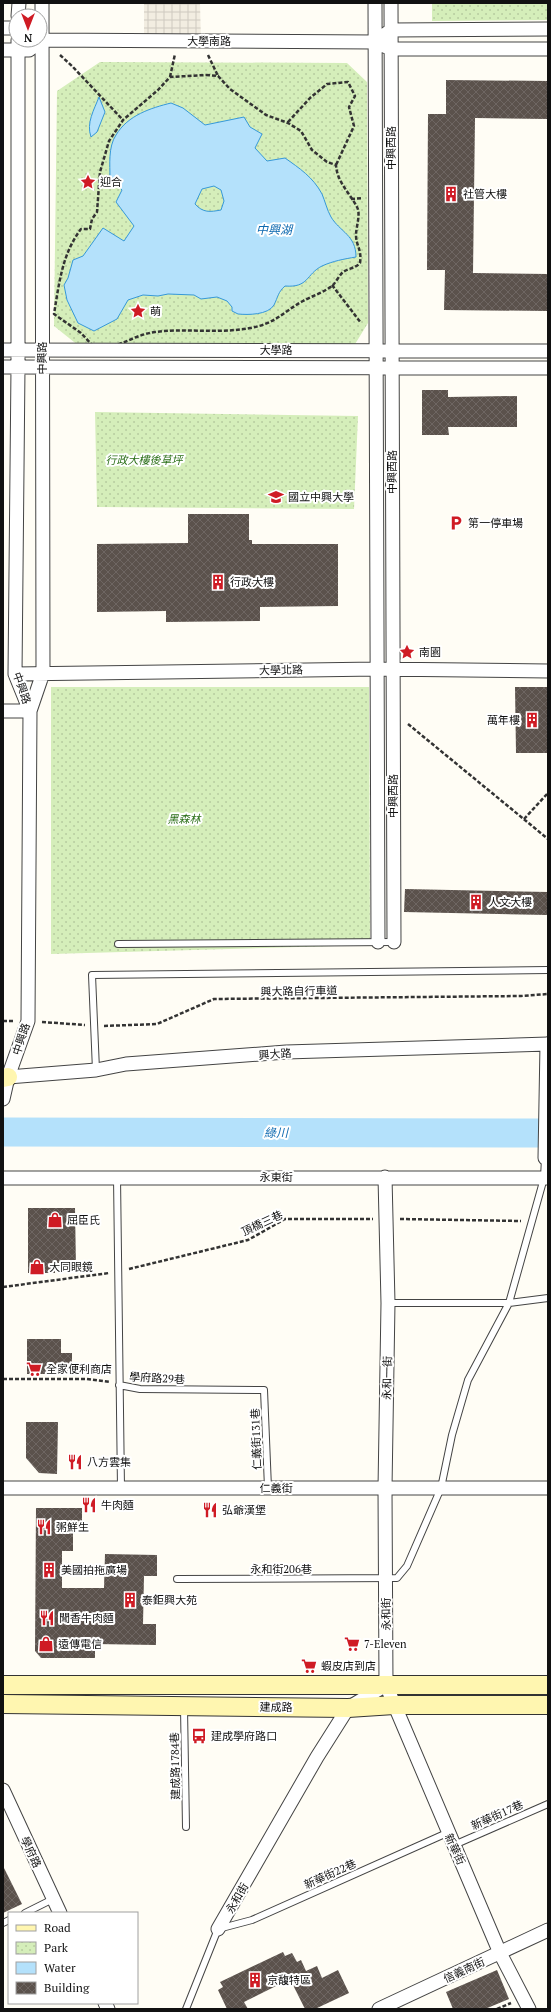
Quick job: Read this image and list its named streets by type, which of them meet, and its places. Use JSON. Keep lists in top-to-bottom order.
{
  "streets": {
    "street": [
      "大學南路",
      "中興西路",
      "大學路",
      "中興路",
      "大學北路",
      "興大路",
      "永東街",
      "永和一街",
      "仁義街",
      "永和街",
      "建成路",
      "新華街",
      "學府路",
      "信義南街"
    ],
    "lane": [
      "學府路29巷",
      "仁義街131巷",
      "永和街206巷",
      "建成路1784巷",
      "新華街17巷",
      "新華街22巷"
    ],
    "path": ["興大路自行車道", "頂橋三巷"]
  },
  "crossings": [
    ["大學南路", "中興西路"],
    ["中興西路", "大學路"],
    ["中興西路", "大學北路"],
    ["大學路", "中興路"],
    ["中興路", "大學北路"],
    ["中興路", "興大路"],
    ["永東街", "永和一街"],
    ["頂橋三巷", "永和一街"],
    ["學府路29巷", "仁義街131巷"],
    ["永和一街", "仁義街"],
    ["永和一街", "永和街206巷"],
    ["永和一街", "永和街"],
    ["仁義街131巷", "仁義街"],
    ["永和街206巷", "永和街"],
    ["永和街", "建成路"],
    ["永和街", "新華街"],
    ["永和街", "新華街22巷"],
    ["建成路", "建成路1784巷"],
    ["建成路", "新華街"],
    ["新華街17巷", "新華街"],
    ["新華街", "新華街22巷"],
    ["新華街", "信義南街"]
  ],
  "water": ["中興湖", "綠川"],
  "parks": ["行政大樓後草坪", "黑森林"],
  "places": {
    "place": ["迎合", "萌", "南園"],
    "building": [
      "社管大樓",
      "行政大樓",
      "萬年樓",
      "人文大樓",
      "美國拍拖廣場",
      "泰鉅興大苑",
      "京馥特區"
    ],
    "school or university": ["國立中興大學"],
    "parking": ["第一停車場"],
    "shop": ["屈臣氏", "大同眼鏡", "遠傳電信"],
    "supermarket": ["全家便利商店", "7-Eleven", "蝦皮店到店"],
    "restaurant": [
      "八方雲集",
      "牛肉麵",
      "弘爺漢堡",
      "粥鮮生",
      "聞香牛肉麵"
    ],
    "bus stop": ["建成學府路口"]
  },
  "legend": [
    "Road",
    "Park",
    "Water",
    "Building"
  ],
  "north": "bottom"
}
